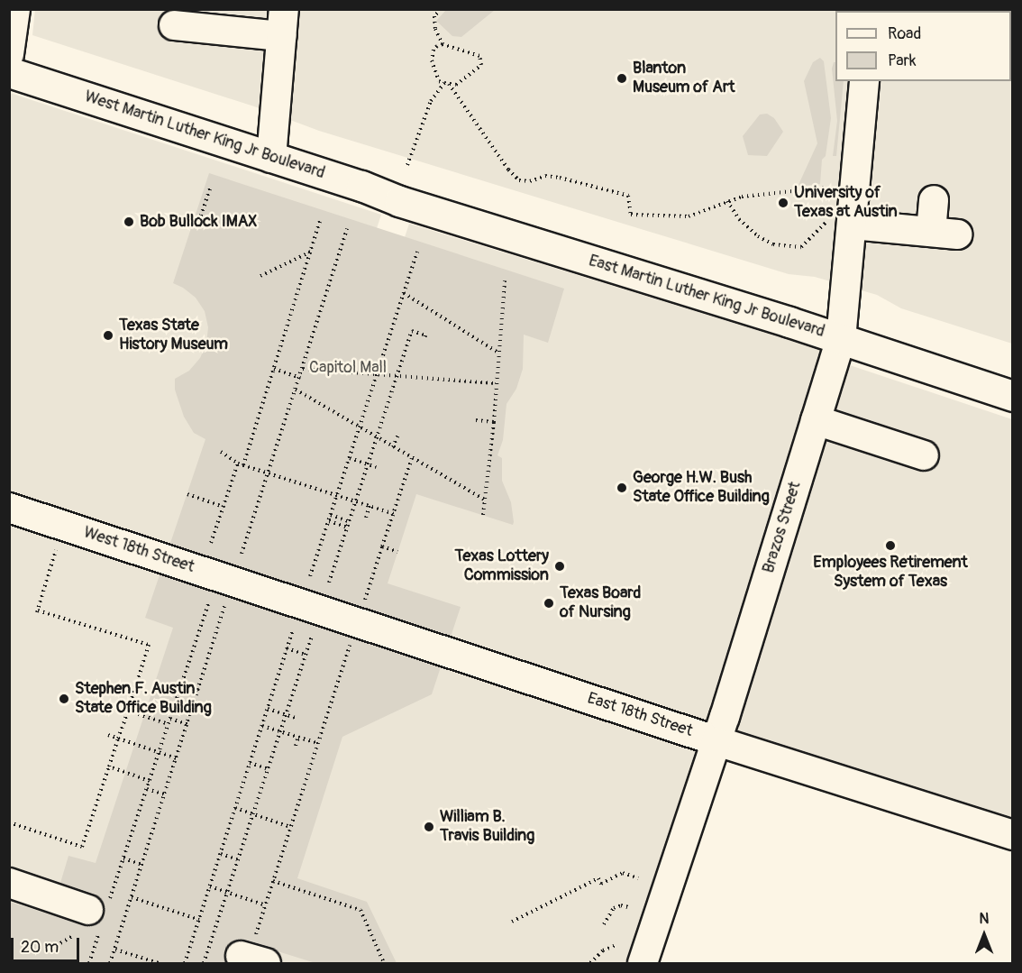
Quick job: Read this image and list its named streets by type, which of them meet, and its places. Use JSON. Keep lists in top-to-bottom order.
{
  "streets": {
    "main road": ["West Martin Luther King Jr Boulevard", "East Martin Luther King Jr Boulevard"],
    "street": ["Brazos Street", "West 18th Street", "East 18th Street"]
  },
  "crossings": [
    ["West Martin Luther King Jr Boulevard", "East Martin Luther King Jr Boulevard"],
    ["East Martin Luther King Jr Boulevard", "Brazos Street"],
    ["Brazos Street", "East 18th Street"],
    ["West 18th Street", "East 18th Street"]
  ],
  "parks": ["Capitol Mall"],
  "places": [
    "Blanton Museum of Art",
    "University of Texas at Austin",
    "Bob Bullock IMAX",
    "Texas State History Museum",
    "George H.W. Bush State Office Building",
    "Employees Retirement System of Texas",
    "Texas Lottery Commission",
    "Texas Board of Nursing",
    "Stephen F. Austin State Office Building",
    "William B. Travis Building"
  ],
  "legend": ["Road", "Park"],
  "scale_bar": "20 m",
  "north": "top"
}
